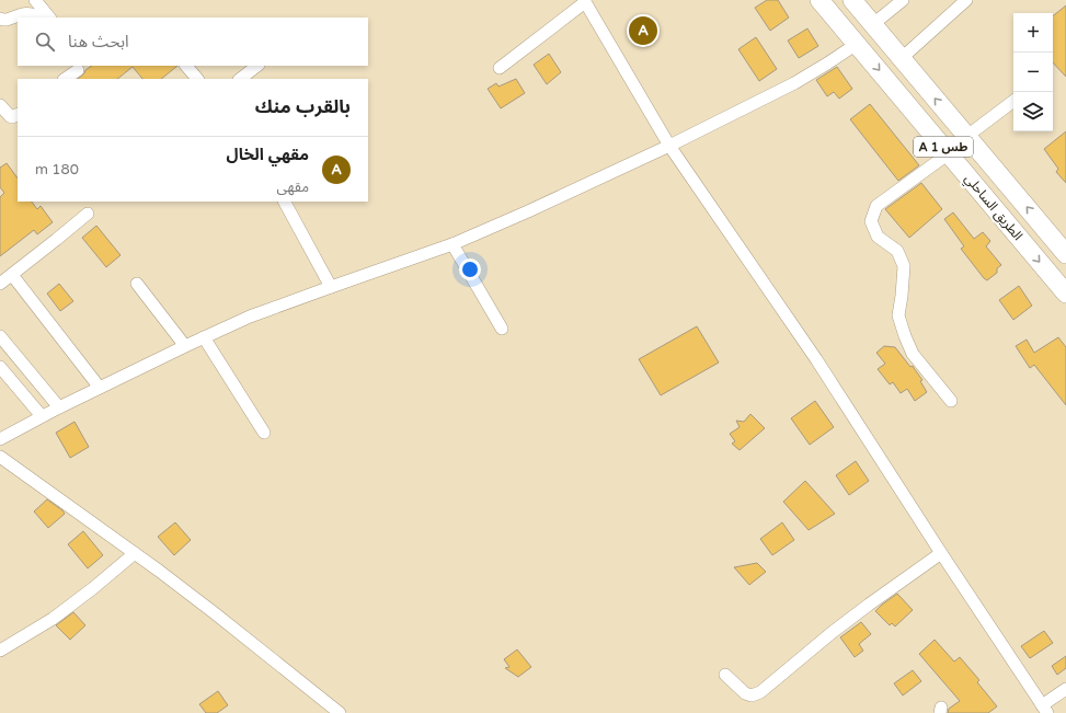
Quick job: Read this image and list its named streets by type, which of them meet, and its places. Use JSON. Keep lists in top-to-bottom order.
{
  "streets": {
    "highway": ["A 1 طس", "الطريق الساحلي"]
  },
  "page": {
    "map_buttons": ["+", "−"],
    "pins": "A",
    "search": "ابحث هنا",
    "heading": "بالقرب منك",
    "list": [
      {
        "mark": "A",
        "name": "مقهي الخال",
        "note": "مقهى",
        "value": "180 m"
      }
    ]
  }
}
